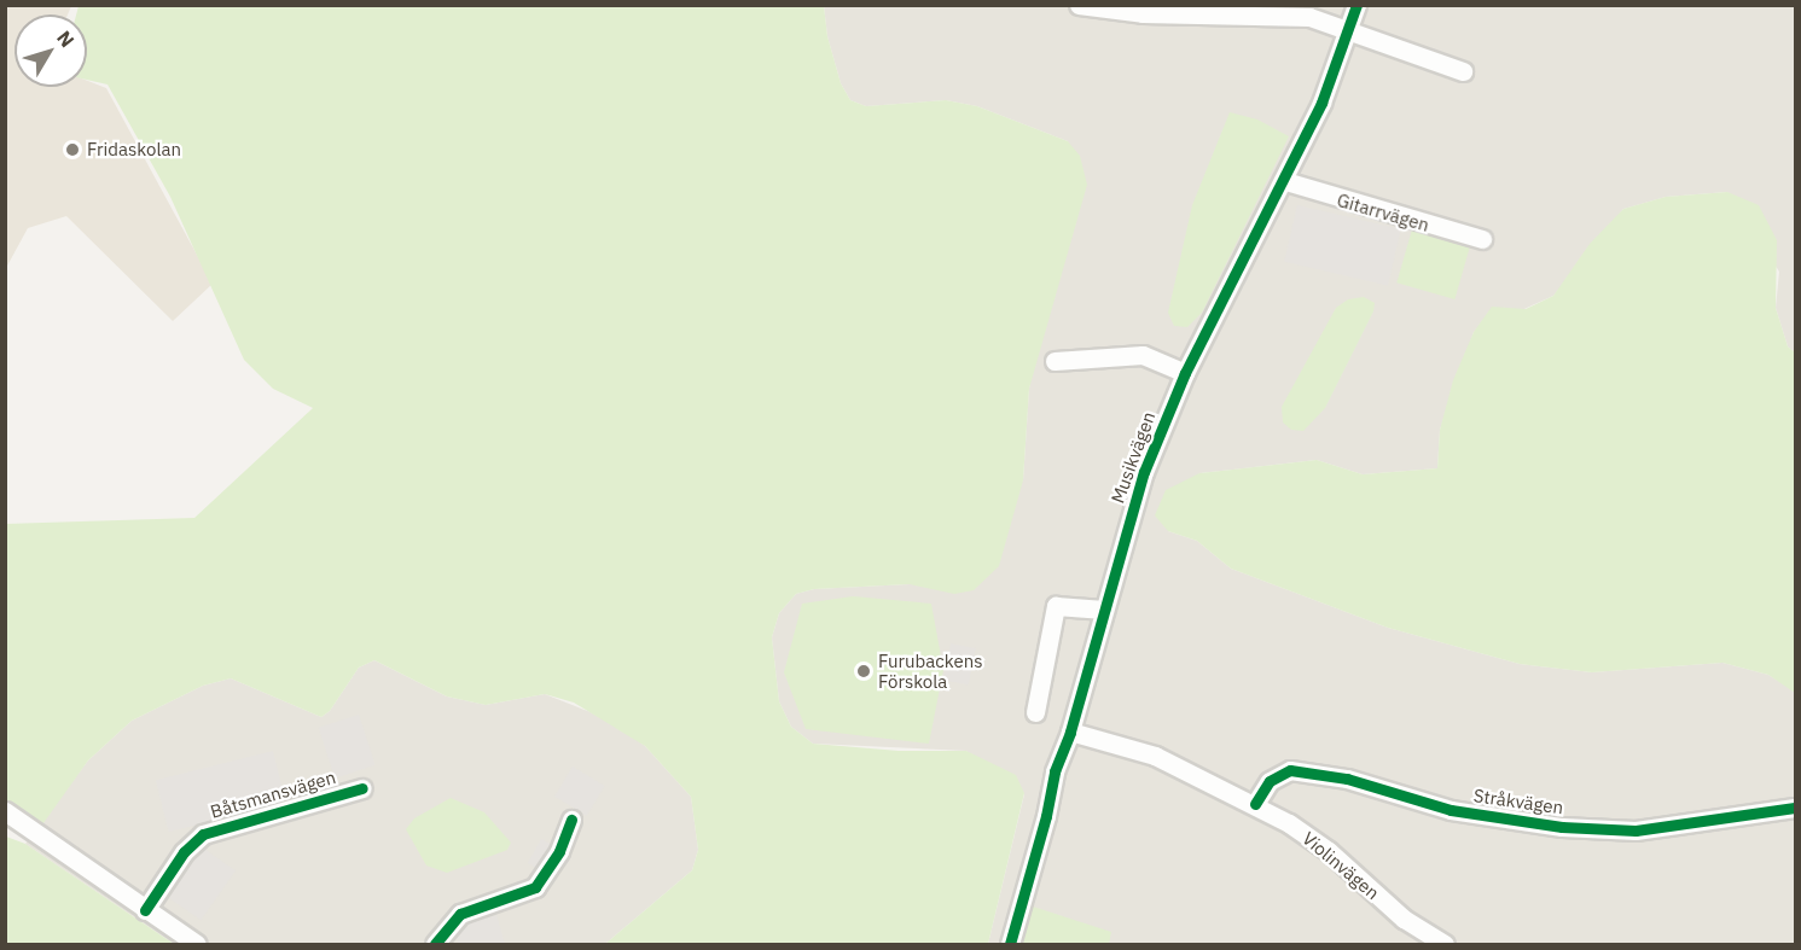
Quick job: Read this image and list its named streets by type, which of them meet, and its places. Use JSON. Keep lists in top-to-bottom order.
{
  "streets": {
    "street": [
      "Gitarrvägen",
      "Musikvägen",
      "Båtsmansvägen",
      "Stråkvägen",
      "Violinvägen"
    ]
  },
  "crossings": [
    ["Gitarrvägen", "Musikvägen"],
    ["Musikvägen", "Violinvägen"],
    ["Stråkvägen", "Violinvägen"]
  ],
  "places": ["Fridaskolan", "Furubackens Förskola"],
  "north": "top right"
}
